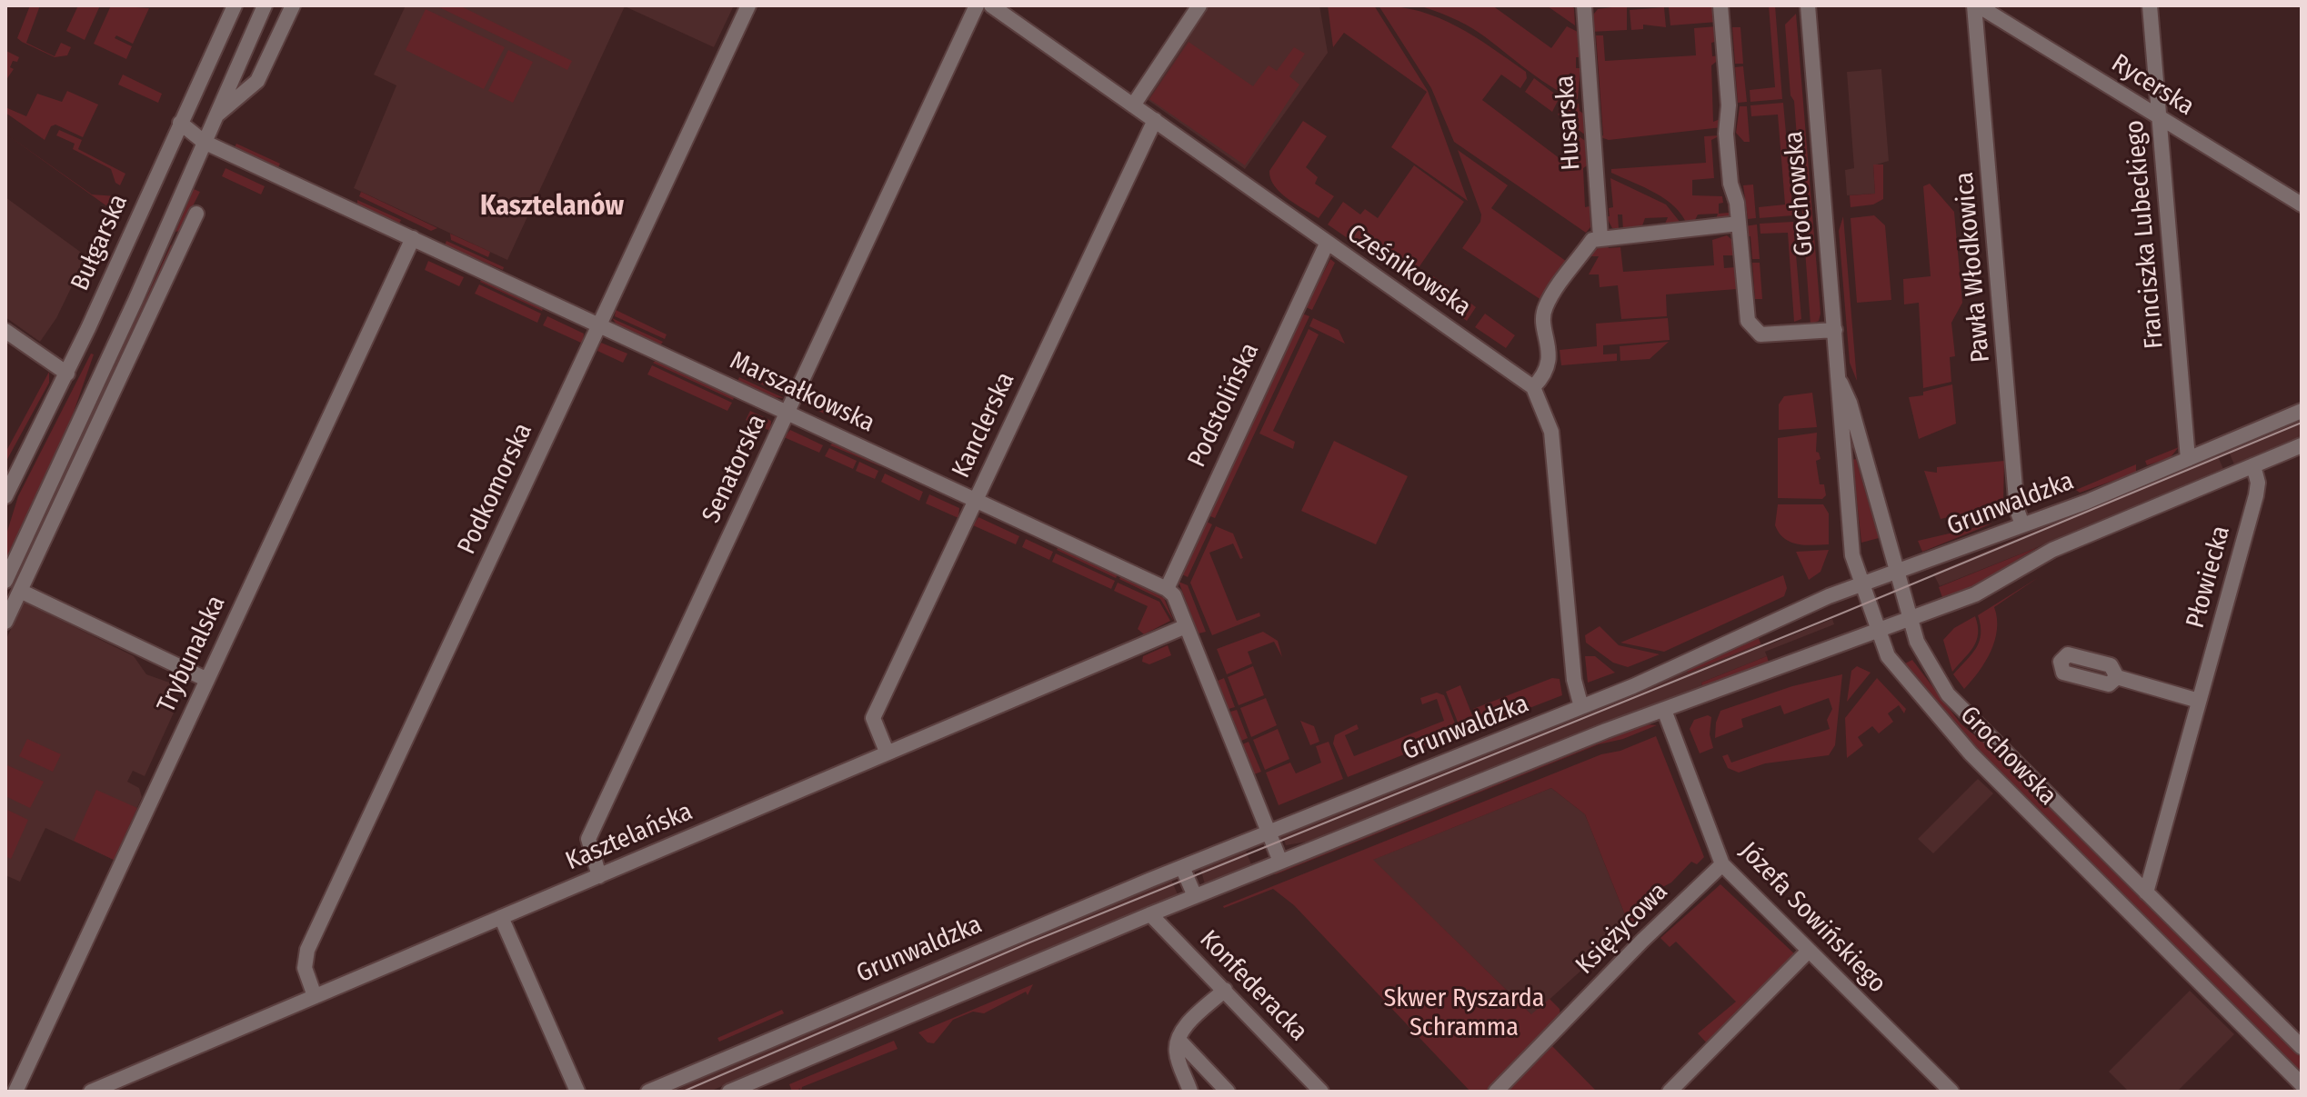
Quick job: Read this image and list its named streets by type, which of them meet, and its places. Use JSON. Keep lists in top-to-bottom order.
{
  "streets": {
    "street": [
      "Rycerska",
      "Husarska",
      "Grochowska",
      "Franciszka Lubeckiego",
      "Bułgarska",
      "Pawła Włodkowica",
      "Cześnikowska",
      "Marszałkowska",
      "Podstolińska",
      "Kanclerska",
      "Senatorska",
      "Podkomorska",
      "Grunwaldzka",
      "Płowiecka",
      "Trybunalska",
      "Kasztelańska",
      "Józefa Sowińskiego",
      "Księżycowa",
      "Konfederacka"
    ]
  },
  "crossings": [
    ["Rycerska", "Franciszka Lubeckiego"],
    ["Rycerska", "Pawła Włodkowica"],
    ["Grochowska", "Grunwaldzka"],
    ["Grochowska", "Płowiecka"],
    ["Franciszka Lubeckiego", "Grunwaldzka"],
    ["Bułgarska", "Marszałkowska"],
    ["Pawła Włodkowica", "Grunwaldzka"],
    ["Cześnikowska", "Podstolińska"],
    ["Cześnikowska", "Kanclerska"],
    ["Marszałkowska", "Podstolińska"],
    ["Marszałkowska", "Kanclerska"],
    ["Marszałkowska", "Senatorska"],
    ["Marszałkowska", "Podkomorska"],
    ["Marszałkowska", "Trybunalska"],
    ["Kanclerska", "Kasztelańska"],
    ["Senatorska", "Kasztelańska"],
    ["Podkomorska", "Kasztelańska"],
    ["Józefa Sowińskiego", "Księżycowa"]
  ],
  "districts": ["Kasztelanów"],
  "parks": ["Skwer Ryszarda Schramma"]
}
